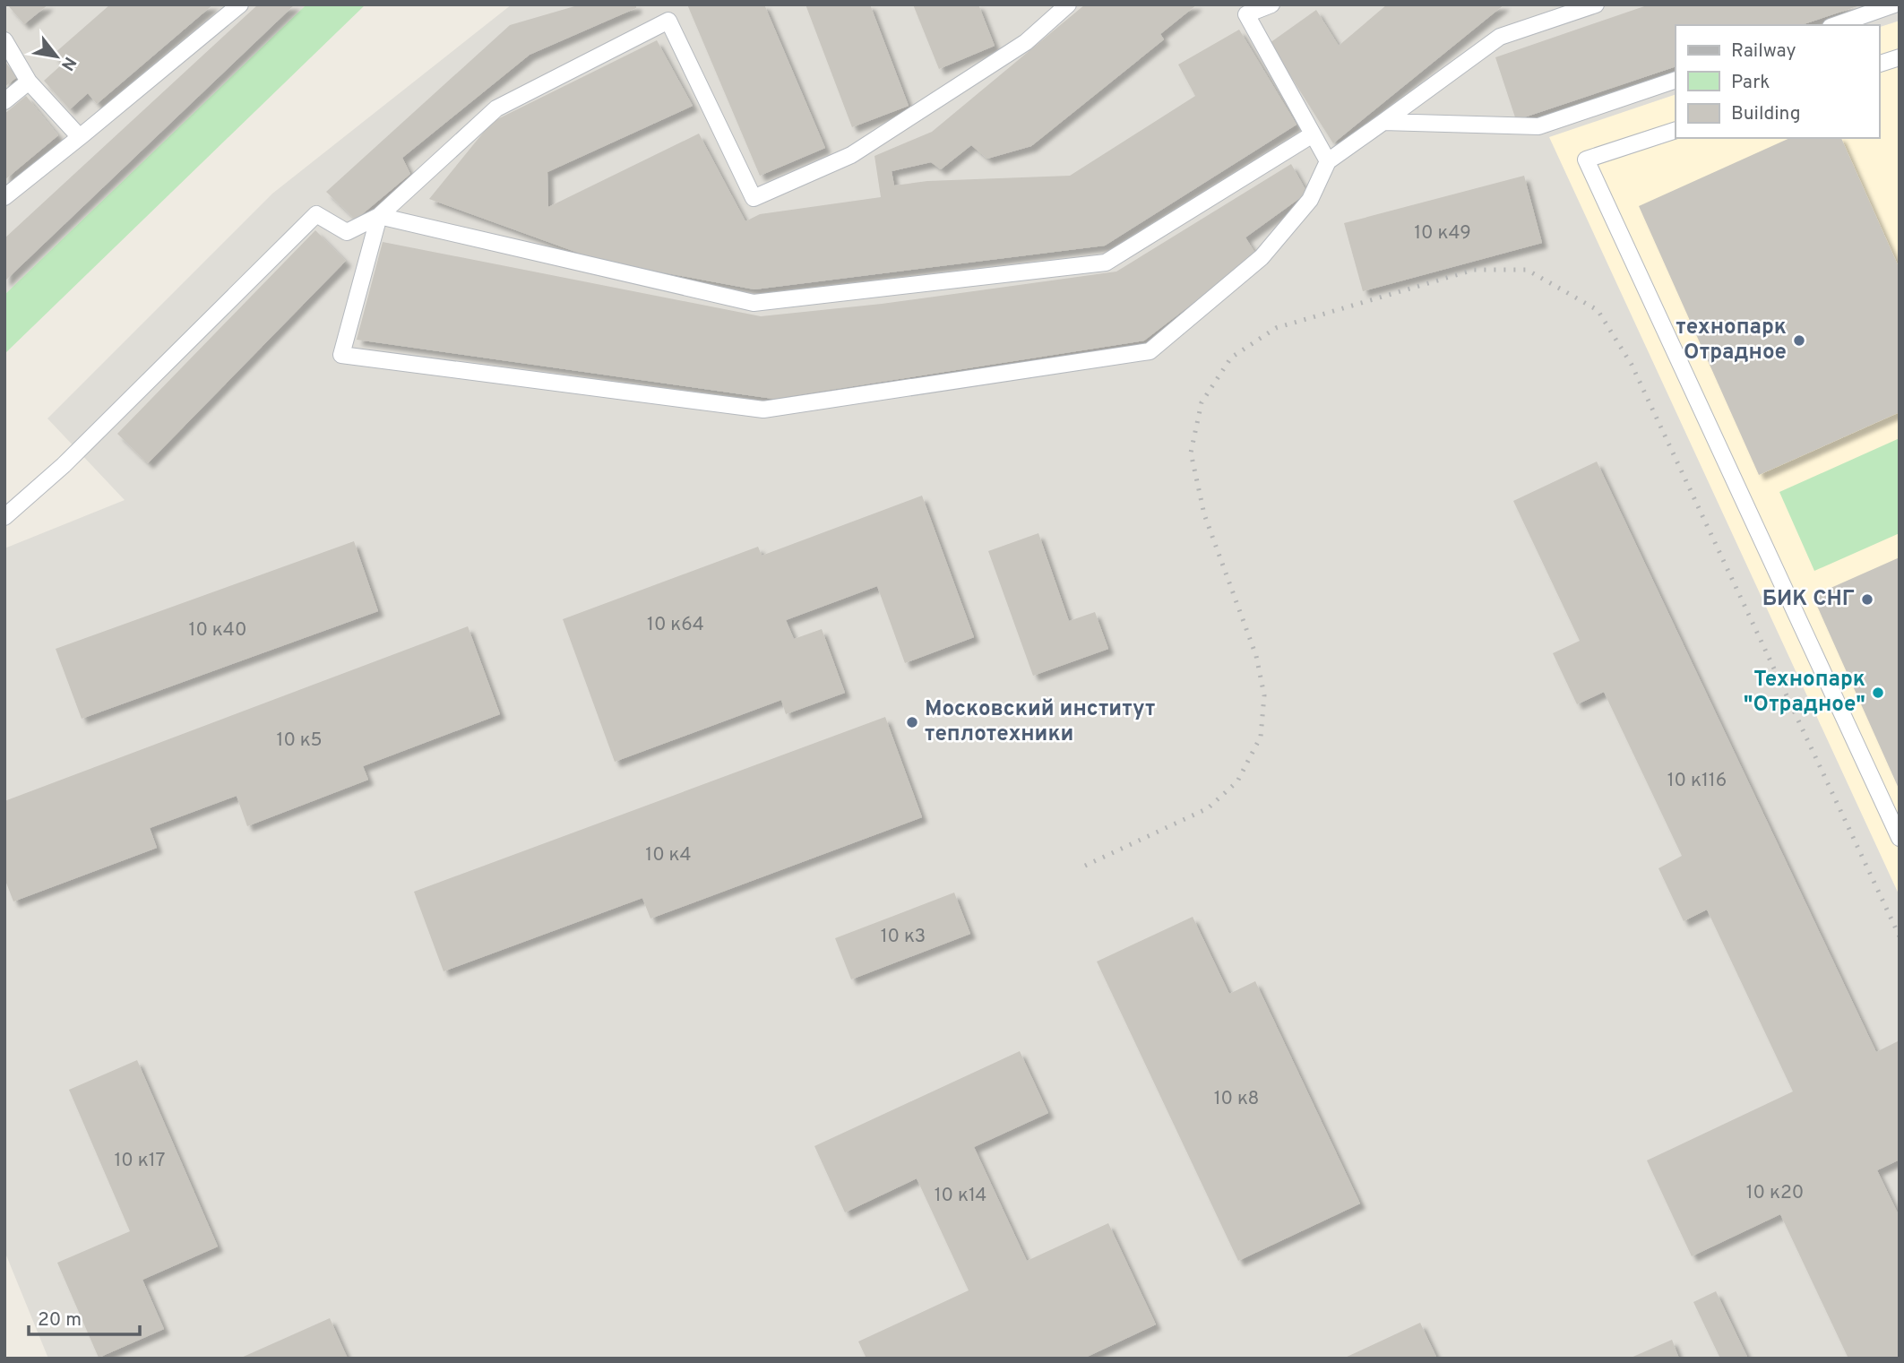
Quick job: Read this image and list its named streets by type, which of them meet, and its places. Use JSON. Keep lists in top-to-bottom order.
{
  "places": [
    "технопарк Отрадное",
    "БИК СНГ",
    "Технопарк \"Отрадное\"",
    "Московский институт теплотехники"
  ],
  "house_numbers": [
    "10 к49",
    "10 к64",
    "10 к40",
    "10 к5",
    "10 к116",
    "10 к4",
    "10 к3",
    "10 к8",
    "10 к17",
    "10 к20",
    "10 к14"
  ],
  "legend": ["Railway", "Park", "Building"],
  "scale_bar": "20 m",
  "north": "bottom right"
}
